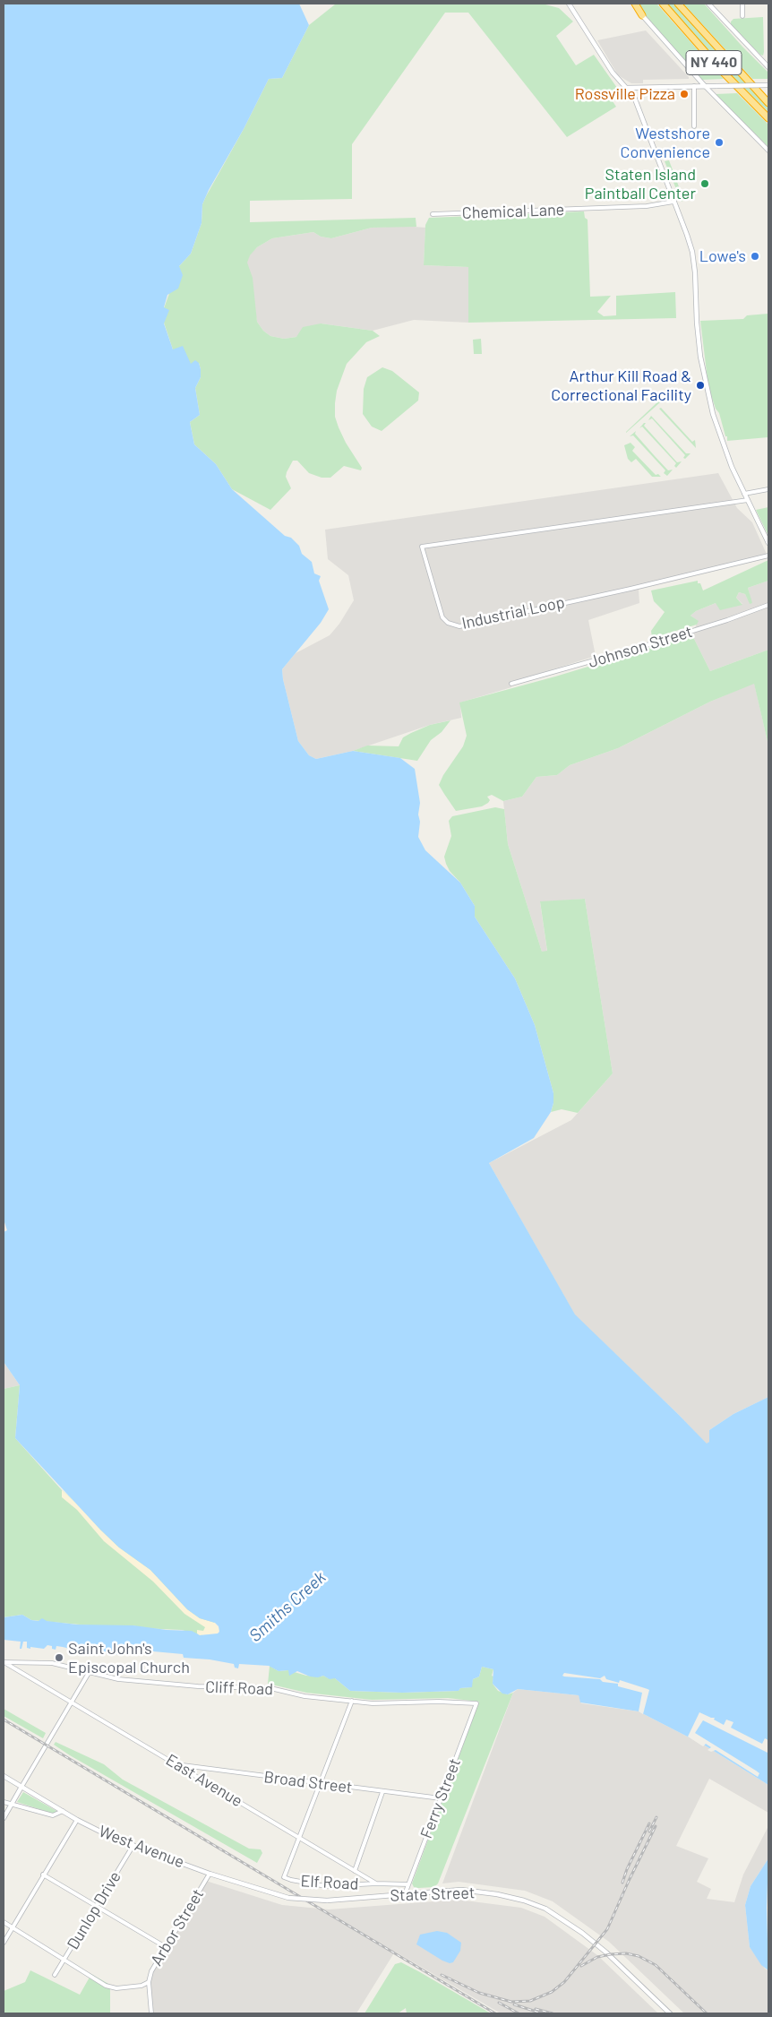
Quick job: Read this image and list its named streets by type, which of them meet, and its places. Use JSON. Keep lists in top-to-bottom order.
{
  "streets": {
    "highway": ["NY 440"],
    "street": [
      "Chemical Lane",
      "Industrial Loop",
      "Johnson Street",
      "Cliff Road",
      "East Avenue",
      "Broad Street",
      "Ferry Street",
      "West Avenue",
      "Elf Road",
      "State Street",
      "Dunlop Drive",
      "Arbor Street"
    ]
  },
  "crossings": [
    ["Cliff Road", "East Avenue"],
    ["Cliff Road", "Ferry Street"],
    ["East Avenue", "Broad Street"],
    ["East Avenue", "Ferry Street"],
    ["East Avenue", "Elf Road"],
    ["Broad Street", "Ferry Street"],
    ["Ferry Street", "State Street"],
    ["West Avenue", "State Street"],
    ["West Avenue", "Dunlop Drive"],
    ["West Avenue", "Arbor Street"],
    ["Dunlop Drive", "Arbor Street"]
  ],
  "water": ["Smiths Creek"],
  "places": [
    "Rossville Pizza",
    "Westshore Convenience",
    "Staten Island Paintball Center",
    "Lowe's",
    "Arthur Kill Road & Correctional Facility",
    "Saint John's Episcopal Church"
  ]
}
